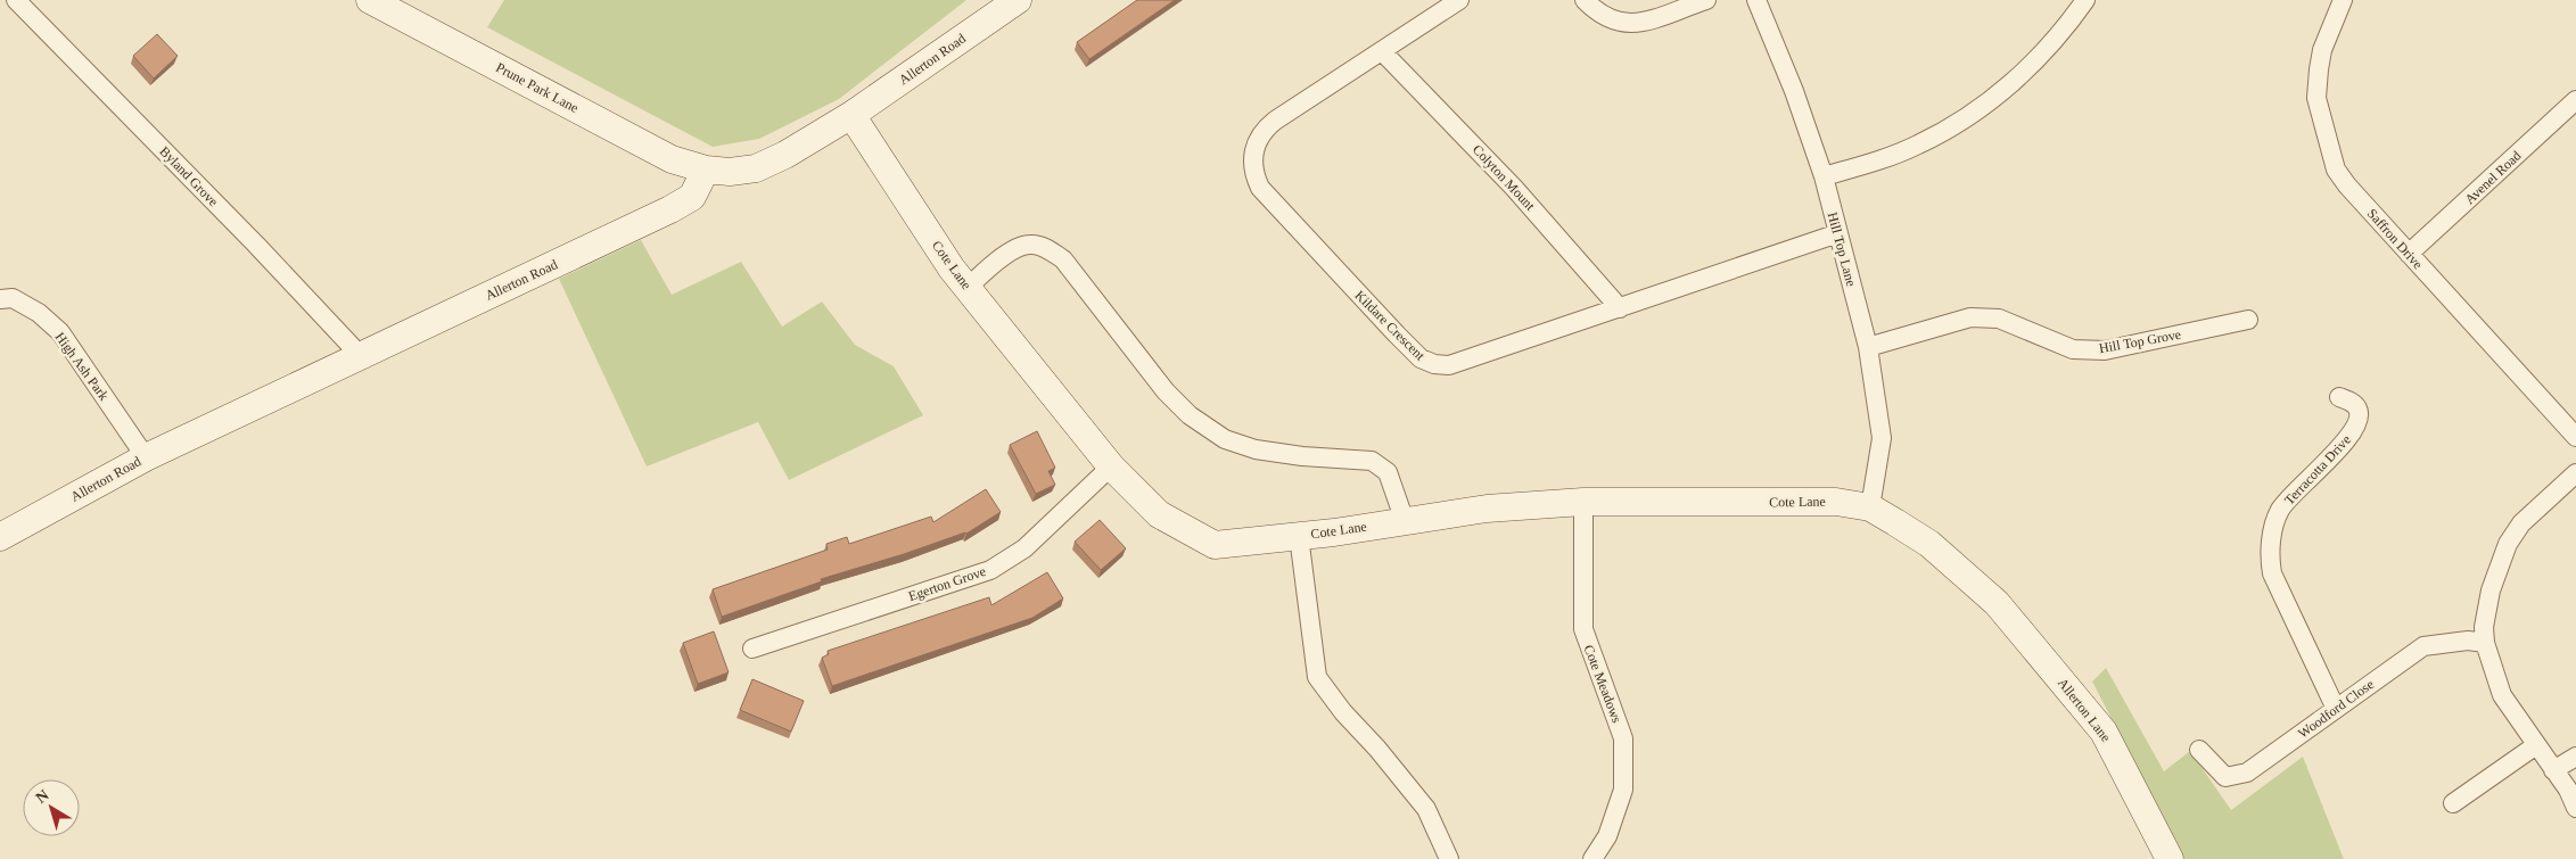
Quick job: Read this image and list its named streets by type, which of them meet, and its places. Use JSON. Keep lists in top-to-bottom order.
{
  "streets": {
    "street": [
      "Allerton Road",
      "Prune Park Lane",
      "Byland Grove",
      "Colyton Mount",
      "Avenel Road",
      "Saffron Drive",
      "Hill Top Lane",
      "Cote Lane",
      "Kildare Crescent",
      "Hill Top Grove",
      "High Ash Park",
      "Terracotta Drive",
      "Egerton Grove",
      "Cote Meadows",
      "Woodford Close",
      "Allerton Lane"
    ]
  },
  "crossings": [
    ["Allerton Road", "Prune Park Lane"],
    ["Allerton Road", "Byland Grove"],
    ["Allerton Road", "Cote Lane"],
    ["Allerton Road", "High Ash Park"],
    ["Colyton Mount", "Kildare Crescent"],
    ["Avenel Road", "Saffron Drive"],
    ["Hill Top Lane", "Cote Lane"],
    ["Hill Top Lane", "Kildare Crescent"],
    ["Hill Top Lane", "Hill Top Grove"],
    ["Cote Lane", "Egerton Grove"],
    ["Cote Lane", "Cote Meadows"],
    ["Cote Lane", "Allerton Lane"],
    ["Terracotta Drive", "Woodford Close"]
  ],
  "north": "top left"
}
